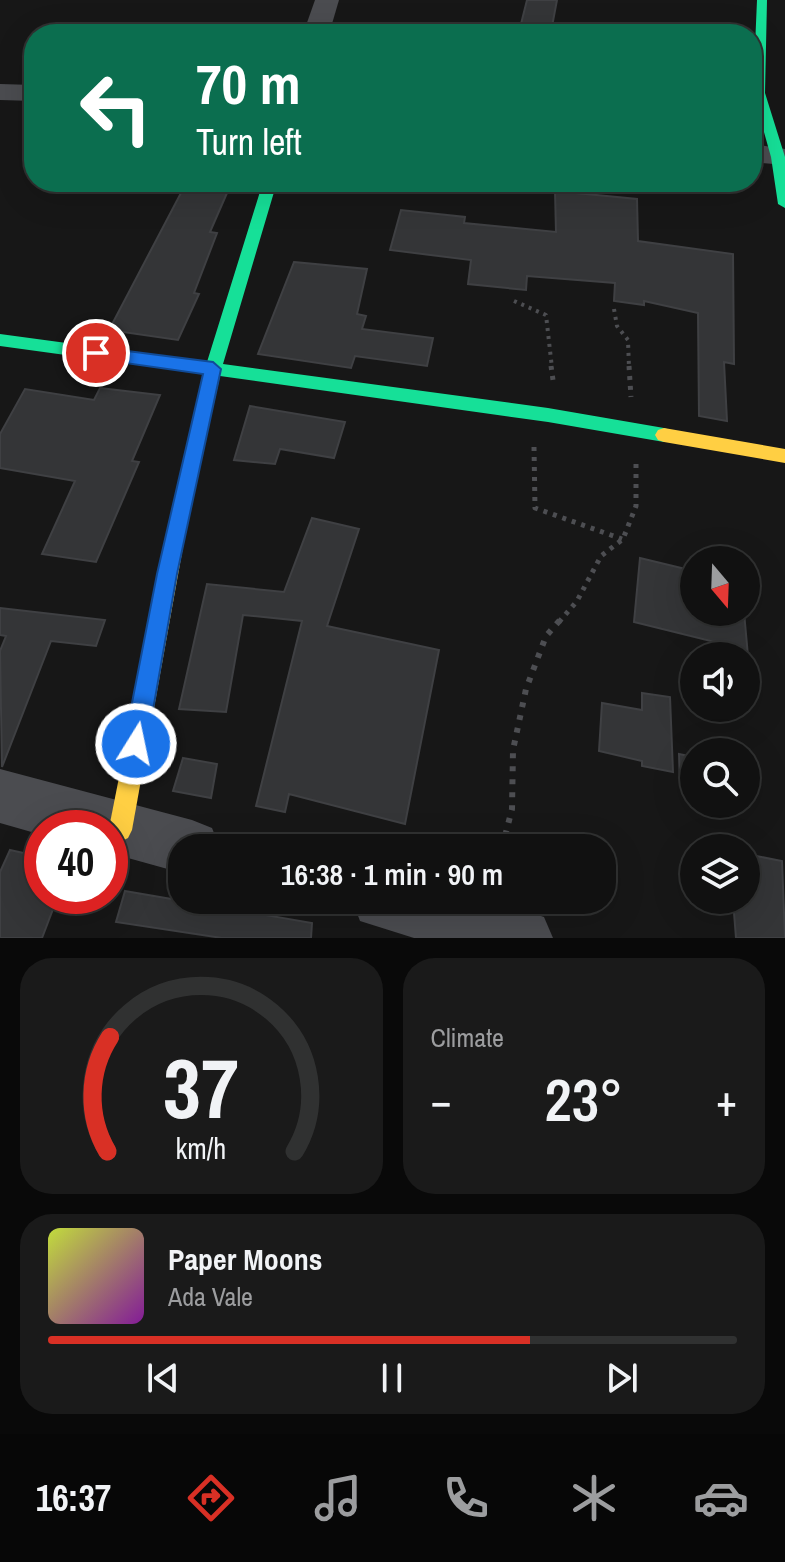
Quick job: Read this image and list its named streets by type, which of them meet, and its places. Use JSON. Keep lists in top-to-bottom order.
{
  "north": "bottom",
  "page": {
    "turn": ["70 m", "Turn left"],
    "limit": "40",
    "trip": "16:38 · 1 min · 90 m",
    "tile": "Climate",
    "heat": ["−", "23°", "+"],
    "song": ["Paper Moons", "Ada Vale"],
    "tabs": "16:37",
    "gauge": ["37", "km/h"]
  }
}
